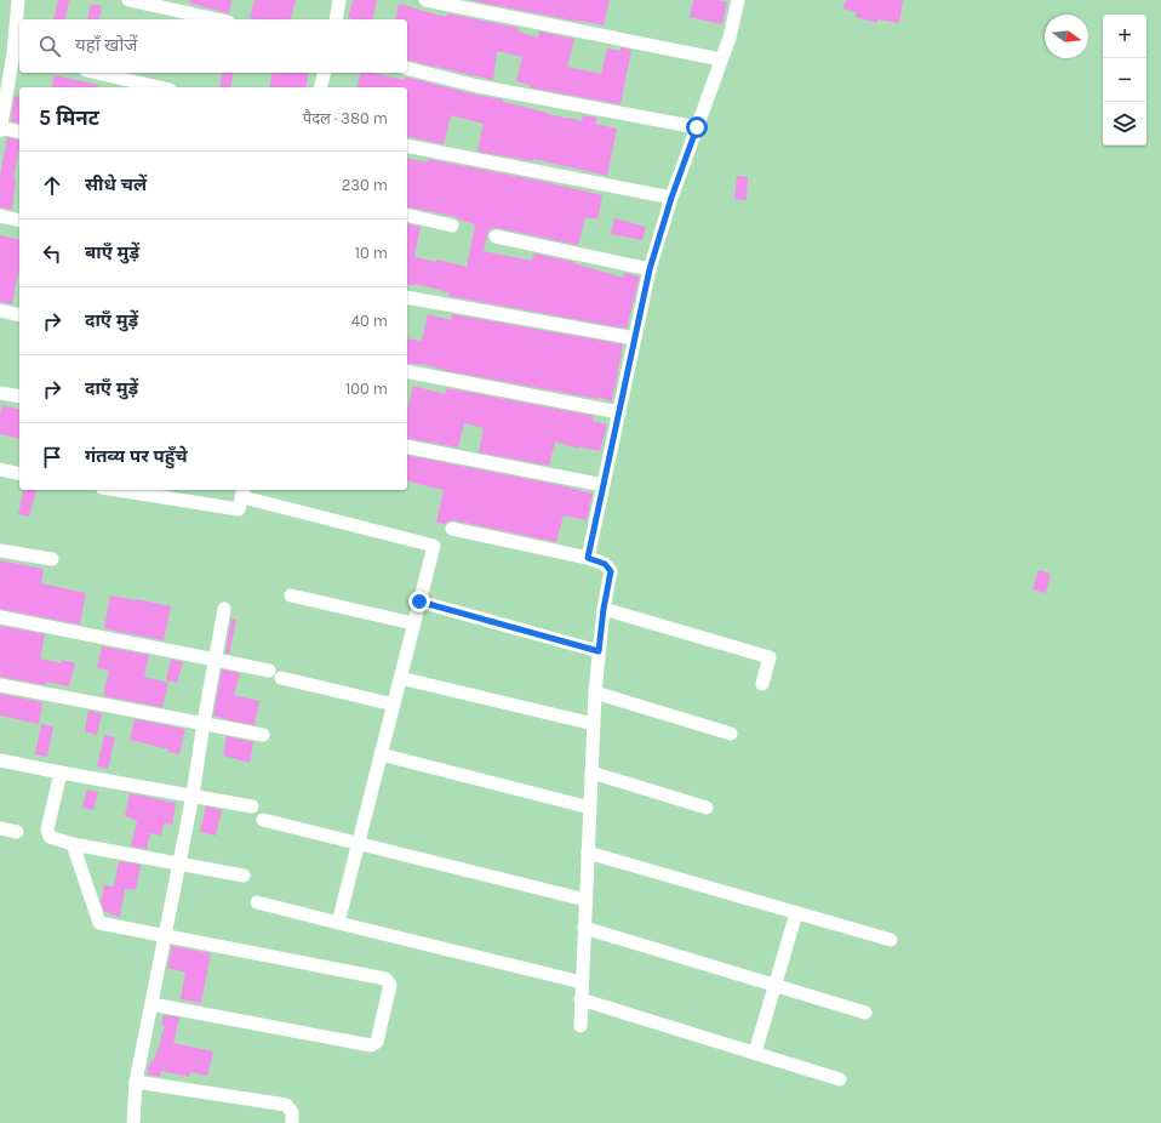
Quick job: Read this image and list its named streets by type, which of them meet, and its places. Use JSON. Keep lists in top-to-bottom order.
{
  "north": "right",
  "page": {
    "map_buttons": ["+", "−"],
    "search": "यहाँ खोजें",
    "heading": ["5 मिनट", "पैदल · 380 m"],
    "list": [
      ["सीधे चलें", "230 m"],
      ["बाएँ मुड़ें", "10 m"],
      ["दाएँ मुड़ें", "40 m"],
      ["दाएँ मुड़ें", "100 m"],
      "गंतव्य पर पहुँचे"
    ]
  }
}
